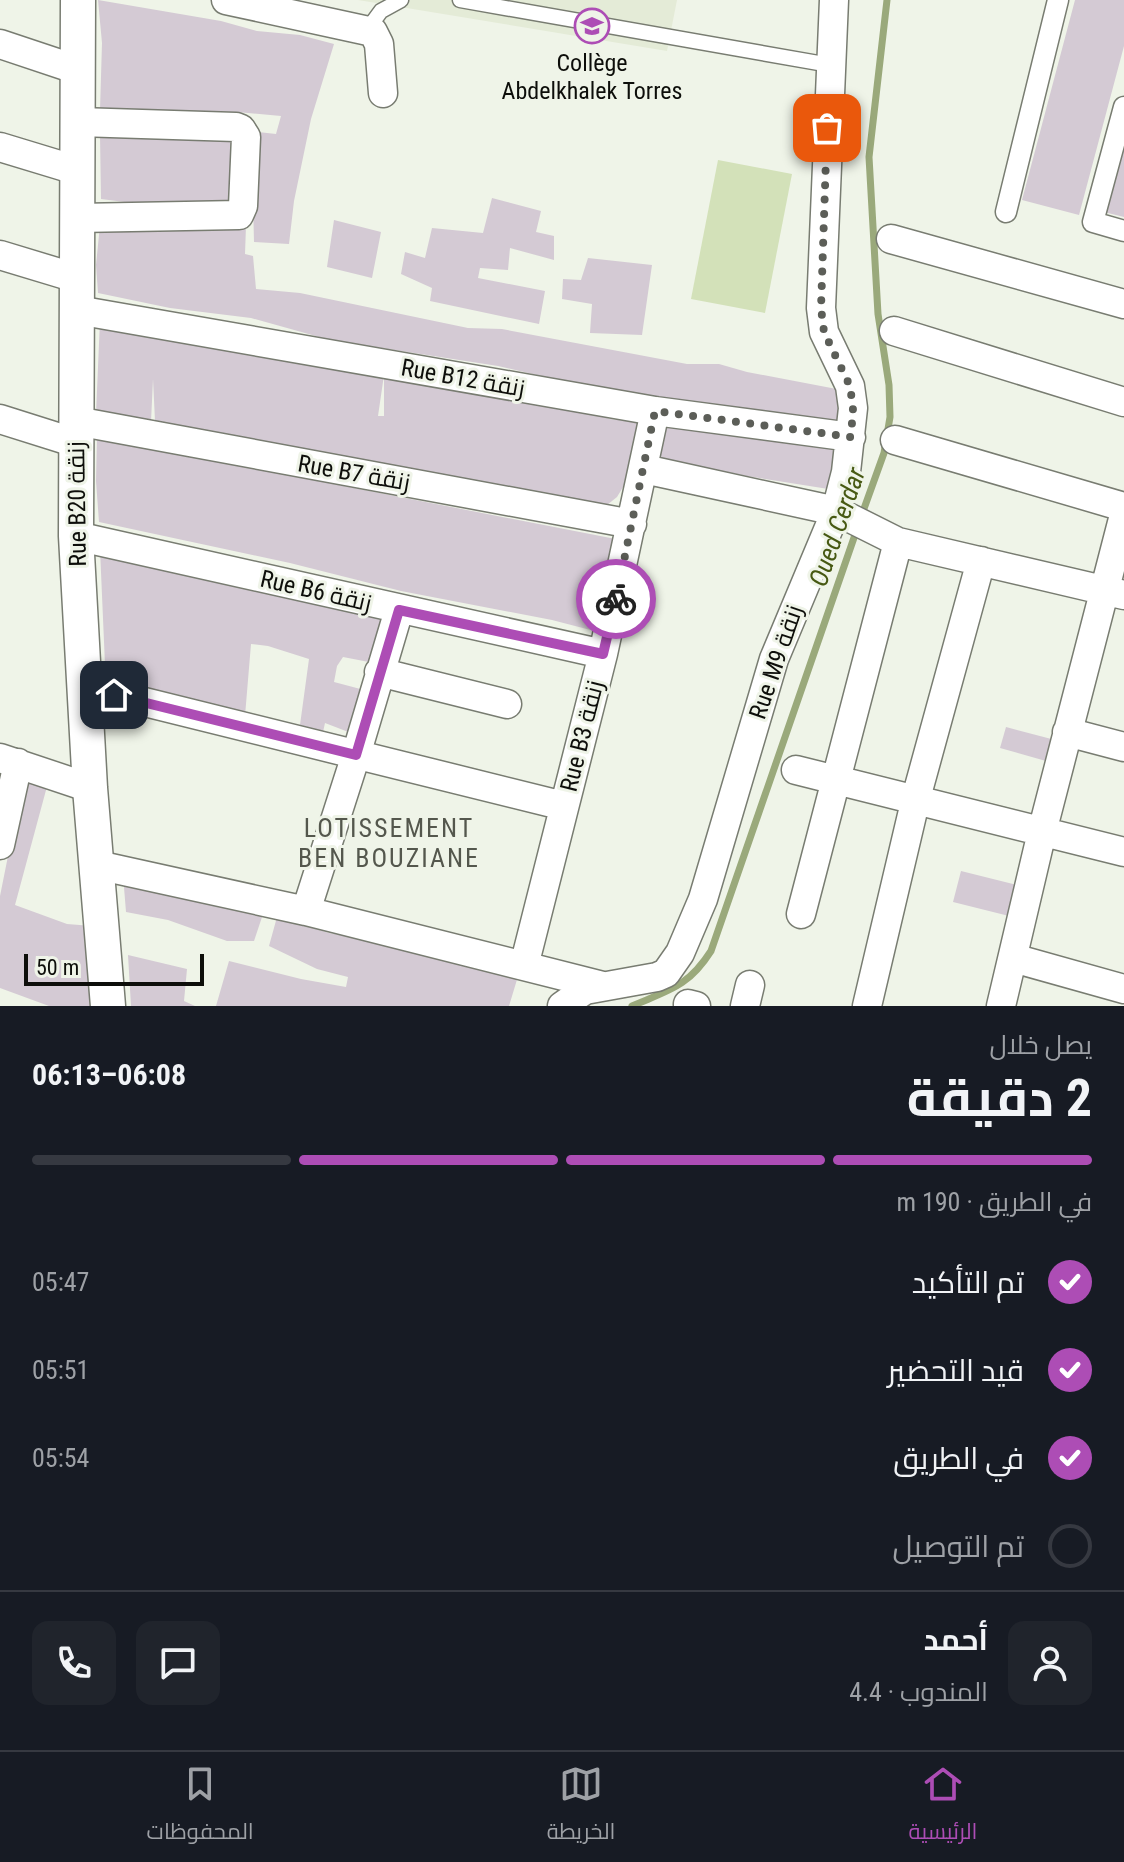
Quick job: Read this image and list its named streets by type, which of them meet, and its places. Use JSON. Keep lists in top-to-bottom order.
{
  "streets": {
    "street": [
      "Rue B12 زنقة",
      "Rue B7 زنقة",
      "Rue B20 زنقة",
      "Rue B6 زنقة",
      "Rue M9 زنقة",
      "Rue B3 زنقة"
    ]
  },
  "crossings": [
    ["Rue B12 زنقة", "Rue B20 زنقة"],
    ["Rue B12 زنقة", "Rue M9 زنقة"],
    ["Rue B12 زنقة", "Rue B3 زنقة"],
    ["Rue B7 زنقة", "Rue B20 زنقة"],
    ["Rue B7 زنقة", "Rue B3 زنقة"],
    ["Rue B20 زنقة", "Rue B6 زنقة"],
    ["Rue B6 زنقة", "Rue B3 زنقة"]
  ],
  "districts": ["LOTISSEMENT BEN BOUZIANE"],
  "water": ["Oued Cerdar"],
  "places": {
    "school or university": ["Collège Abdelkhalek Torres"]
  },
  "scale_bar": "50 m",
  "page": {
    "scale": "50 m",
    "heading": ["2 دقيقة", "يصل خلال", "06:08–06:13"],
    "panel": ["أحمد", "المندوب · 4.4"],
    "bar": "في الطريق · 190 m",
    "list": [
      ["تم التأكيد", "05:47"],
      ["قيد التحضير", "05:51"],
      ["في الطريق", "05:54"],
      "تم التوصيل"
    ],
    "tabs": ["الرئيسية", "الخريطة", "المحفوظات"]
  }
}
